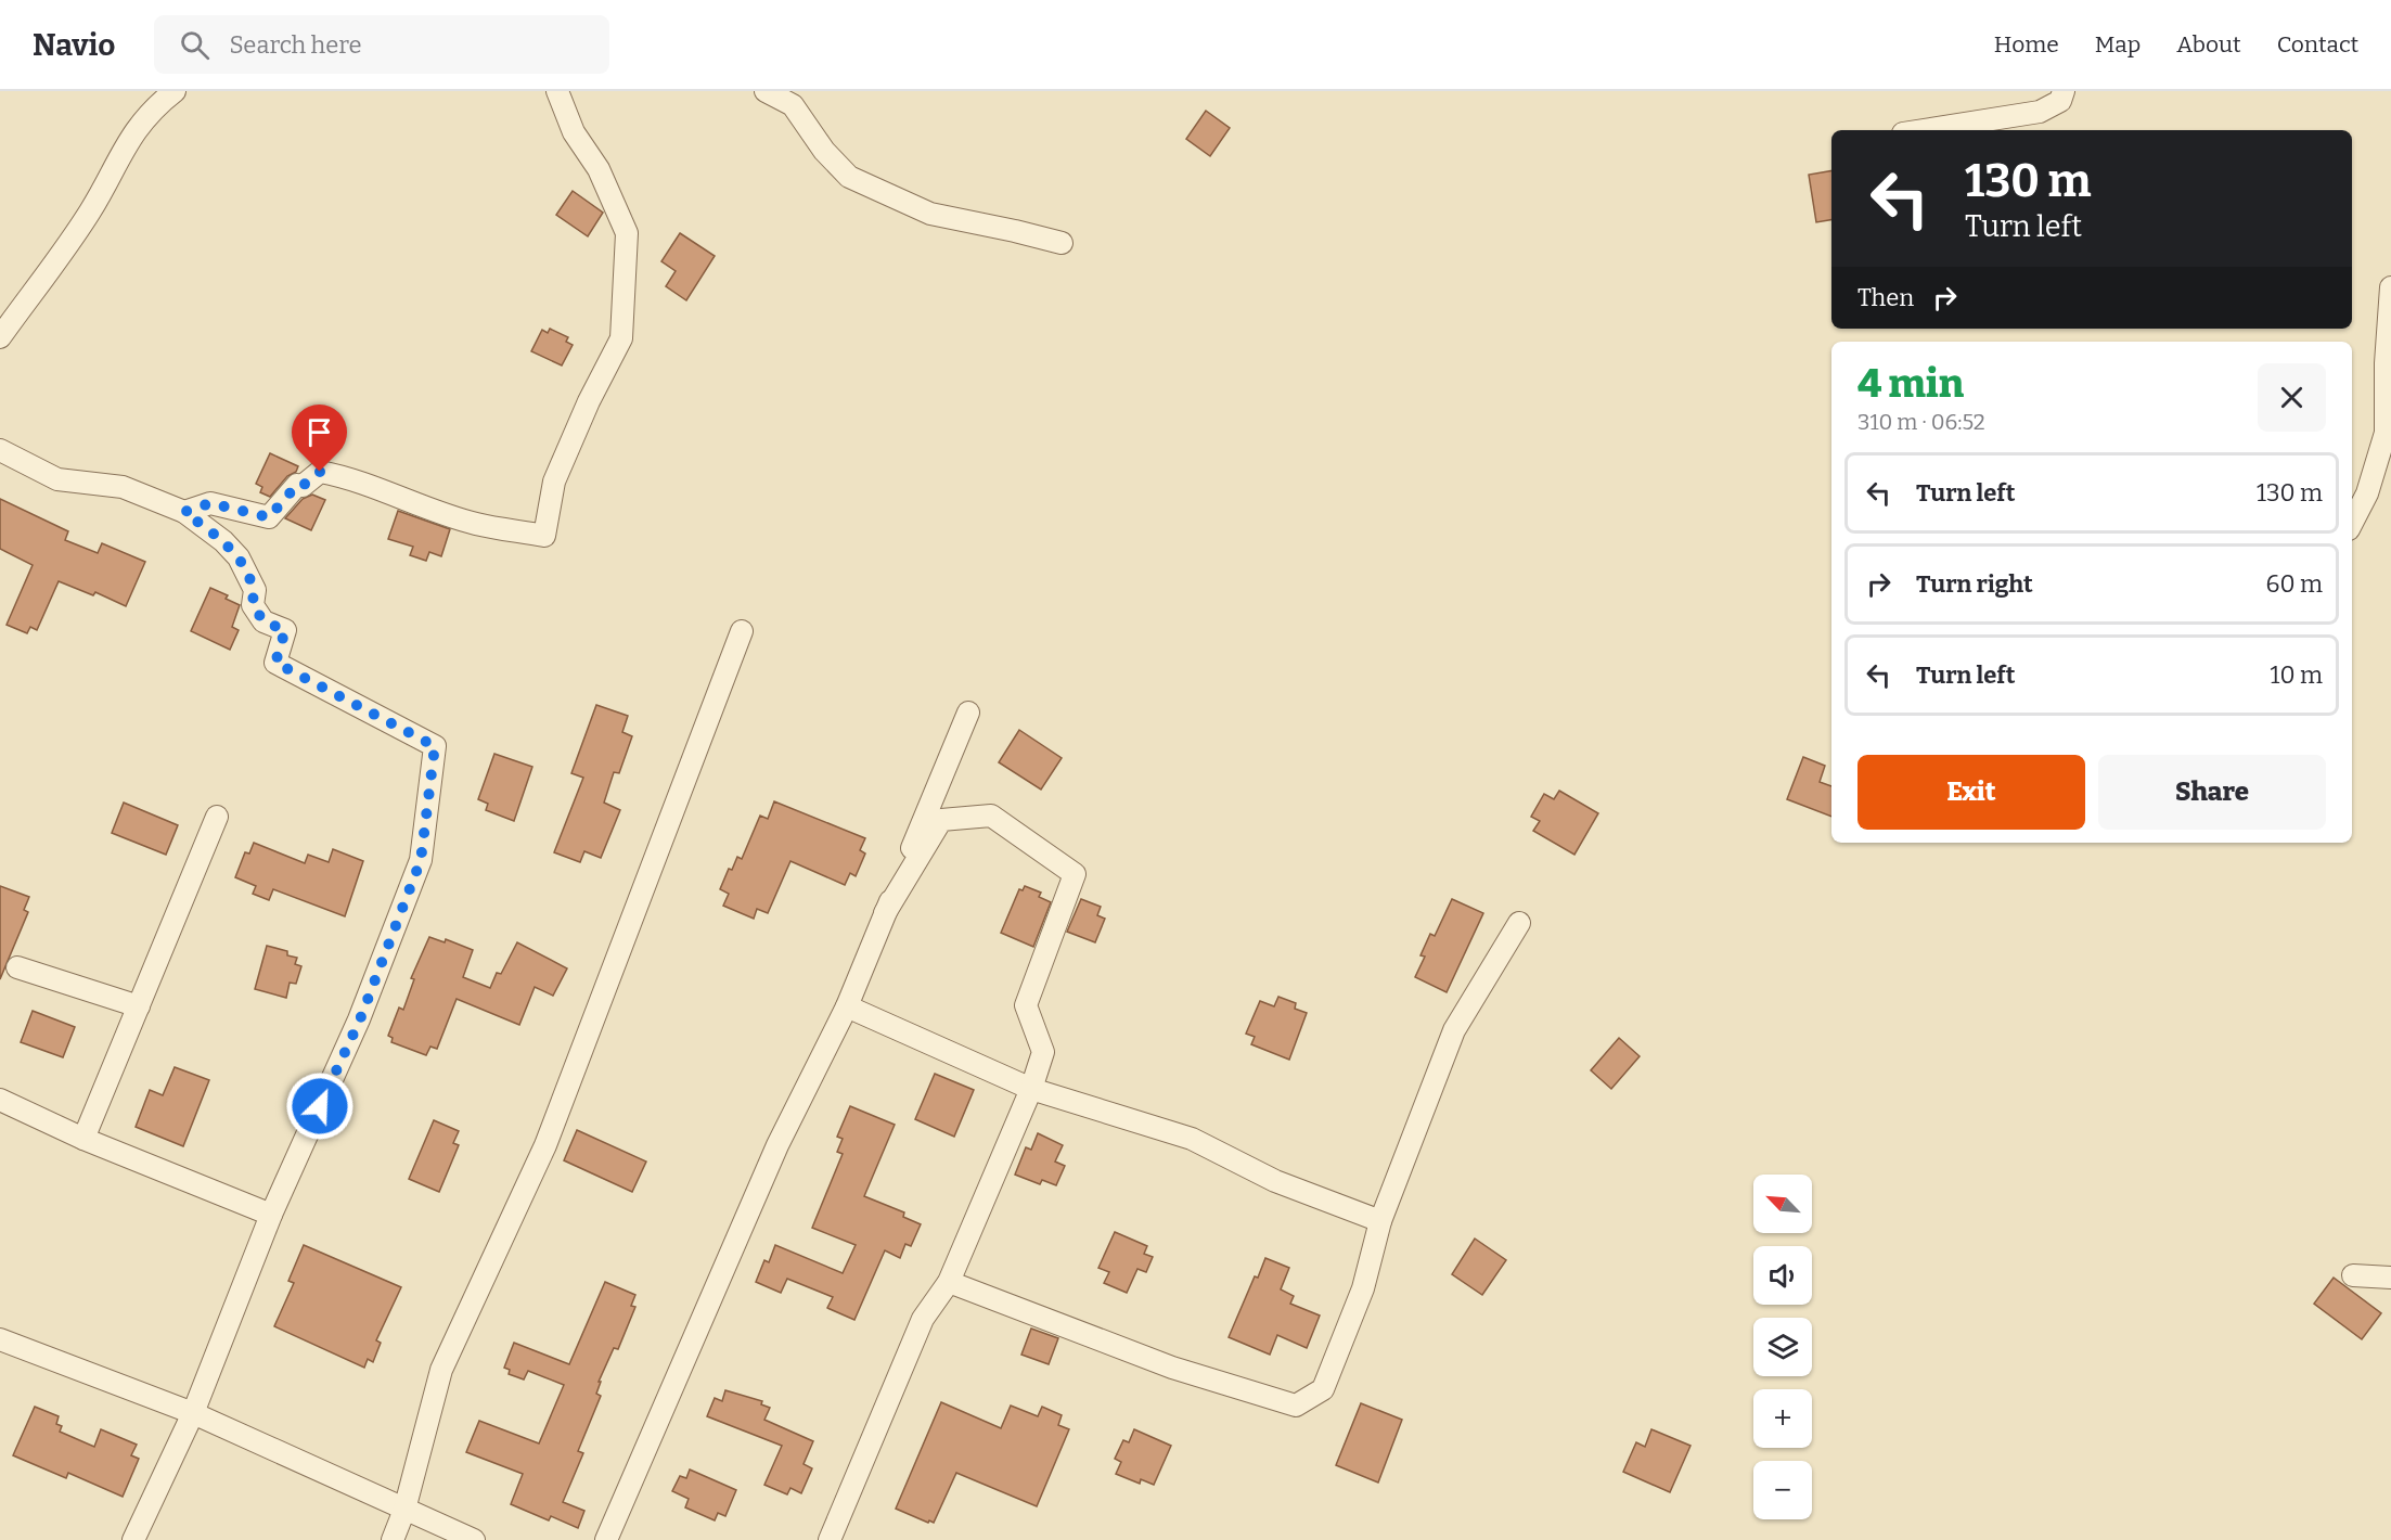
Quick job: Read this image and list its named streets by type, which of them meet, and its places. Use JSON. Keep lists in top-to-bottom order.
{
  "north": "top left",
  "page": {
    "header": "Navio",
    "search": "Search here",
    "nav": [
      "Home",
      "Map",
      "About",
      "Contact"
    ],
    "turn": ["130 m", "Turn left"],
    "then": "Then",
    "heading": ["4 min", "310 m · 06:52"],
    "list": [
      {
        "name": "Turn left",
        "value": "130 m"
      },
      {
        "name": "Turn right",
        "value": "60 m"
      },
      {
        "name": "Turn left",
        "value": "10 m"
      }
    ],
    "buttons": ["Exit", "Share"],
    "map_buttons": ["+", "−"]
  }
}
